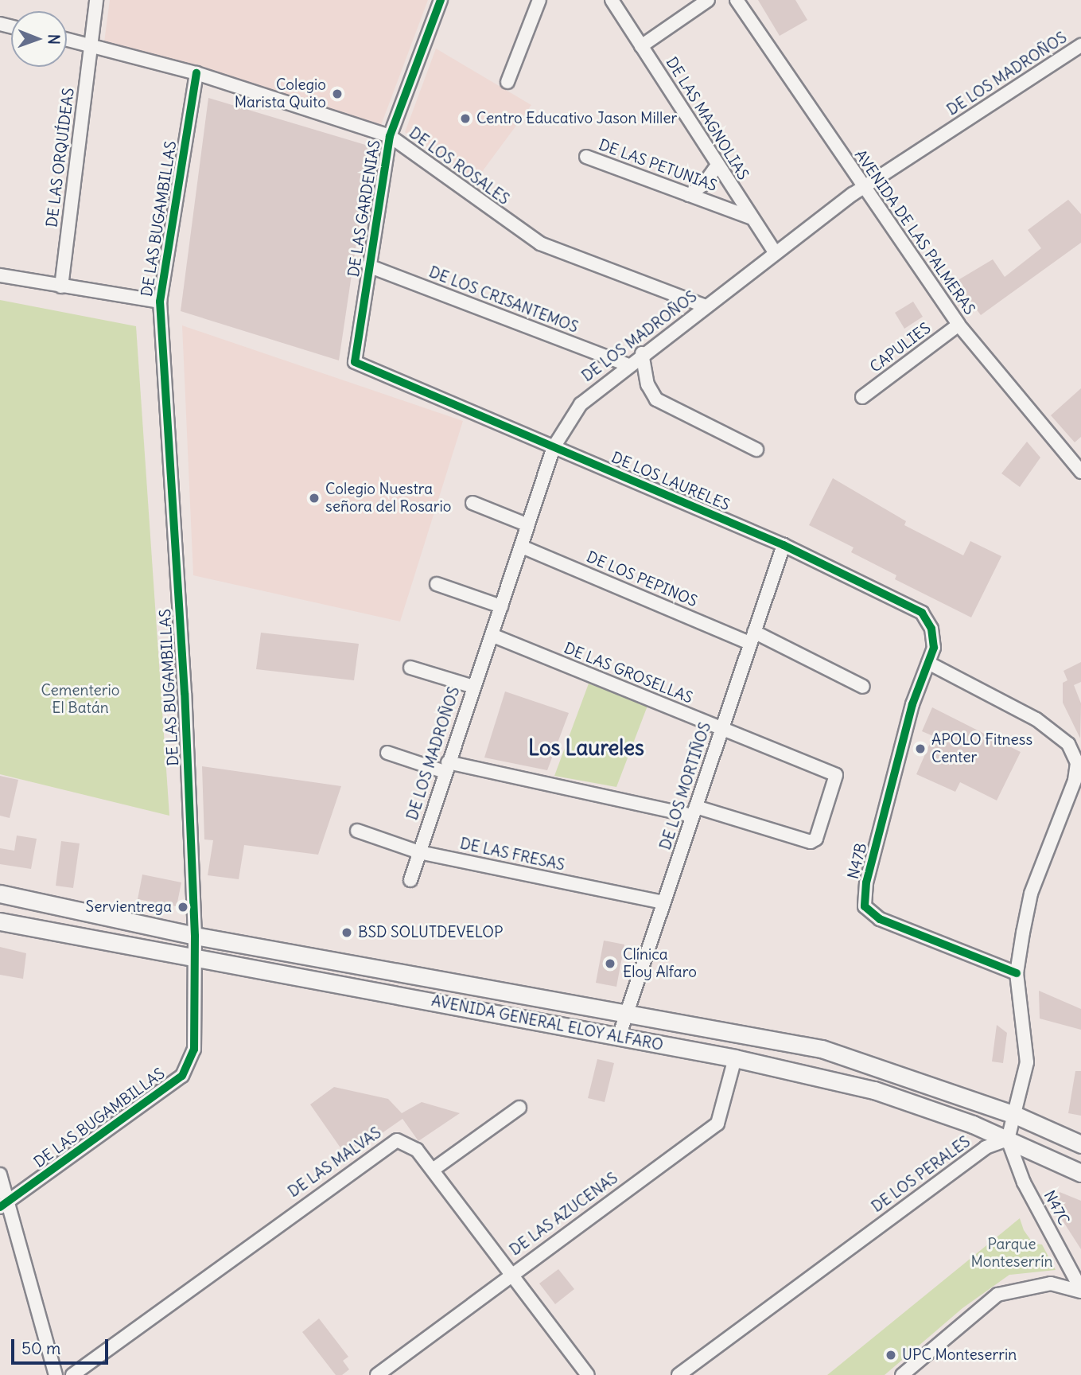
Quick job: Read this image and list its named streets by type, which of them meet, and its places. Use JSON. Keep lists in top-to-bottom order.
{
  "streets": {
    "main road": ["AVENIDA GENERAL ELOY ALFARO"],
    "street": [
      "DE LOS MADROÑOS",
      "DE LAS MAGNOLIAS",
      "DE LAS ORQUÍDEAS",
      "DE LAS PETUNIAS",
      "DE LOS ROSALES",
      "DE LAS GARDENIAS",
      "DE LAS BUGAMBILLAS",
      "AVENIDA DE LAS PALMERAS",
      "DE LOS CRISANTEMOS",
      "CAPULIES",
      "DE LOS LAURELES",
      "DE LOS PEPINOS",
      "DE LAS GROSELLAS",
      "DE LOS MORTIÑOS",
      "DE LAS FRESAS",
      "N47B",
      "DE LAS MALVAS",
      "DE LOS PERALES",
      "N47C",
      "DE LAS AZUCENAS"
    ]
  },
  "crossings": [
    ["DE LOS MADROÑOS", "DE LAS MAGNOLIAS"],
    ["DE LOS MADROÑOS", "DE LOS ROSALES"],
    ["DE LOS MADROÑOS", "AVENIDA DE LAS PALMERAS"],
    ["DE LOS MADROÑOS", "DE LOS CRISANTEMOS"],
    ["DE LOS MADROÑOS", "DE LOS LAURELES"],
    ["DE LOS MADROÑOS", "DE LOS PEPINOS"],
    ["DE LOS MADROÑOS", "DE LAS GROSELLAS"],
    ["DE LOS MADROÑOS", "DE LAS FRESAS"],
    ["DE LAS MAGNOLIAS", "DE LAS PETUNIAS"],
    ["DE LAS ORQUÍDEAS", "DE LOS ROSALES"],
    ["DE LOS ROSALES", "DE LAS GARDENIAS"],
    ["DE LOS ROSALES", "DE LAS BUGAMBILLAS"],
    ["DE LAS GARDENIAS", "DE LOS CRISANTEMOS"],
    ["DE LAS GARDENIAS", "DE LOS LAURELES"],
    ["DE LAS BUGAMBILLAS", "AVENIDA GENERAL ELOY ALFARO"],
    ["AVENIDA DE LAS PALMERAS", "CAPULIES"],
    ["DE LOS LAURELES", "DE LOS MORTIÑOS"],
    ["DE LOS LAURELES", "N47B"],
    ["DE LOS PEPINOS", "DE LOS MORTIÑOS"],
    ["DE LAS GROSELLAS", "DE LOS MORTIÑOS"],
    ["DE LOS MORTIÑOS", "DE LAS FRESAS"],
    ["DE LOS MORTIÑOS", "AVENIDA GENERAL ELOY ALFARO"],
    ["AVENIDA GENERAL ELOY ALFARO", "DE LOS PERALES"],
    ["AVENIDA GENERAL ELOY ALFARO", "N47C"],
    ["AVENIDA GENERAL ELOY ALFARO", "DE LAS AZUCENAS"],
    ["DE LAS MALVAS", "DE LAS AZUCENAS"],
    ["DE LOS PERALES", "N47C"]
  ],
  "districts": ["Los Laureles"],
  "parks": ["Cementerio El Batán", "Parque Monteserrín"],
  "places": [
    "Colegio Marista Quito",
    "Centro Educativo Jason Miller",
    "Colegio Nuestra señora del Rosario",
    "APOLO Fitness Center",
    "Servientrega",
    "BSD SOLUTDEVELOP",
    "Clínica Eloy Alfaro",
    "UPC Monteserrin"
  ],
  "scale_bar": "50 m",
  "north": "right"
}
